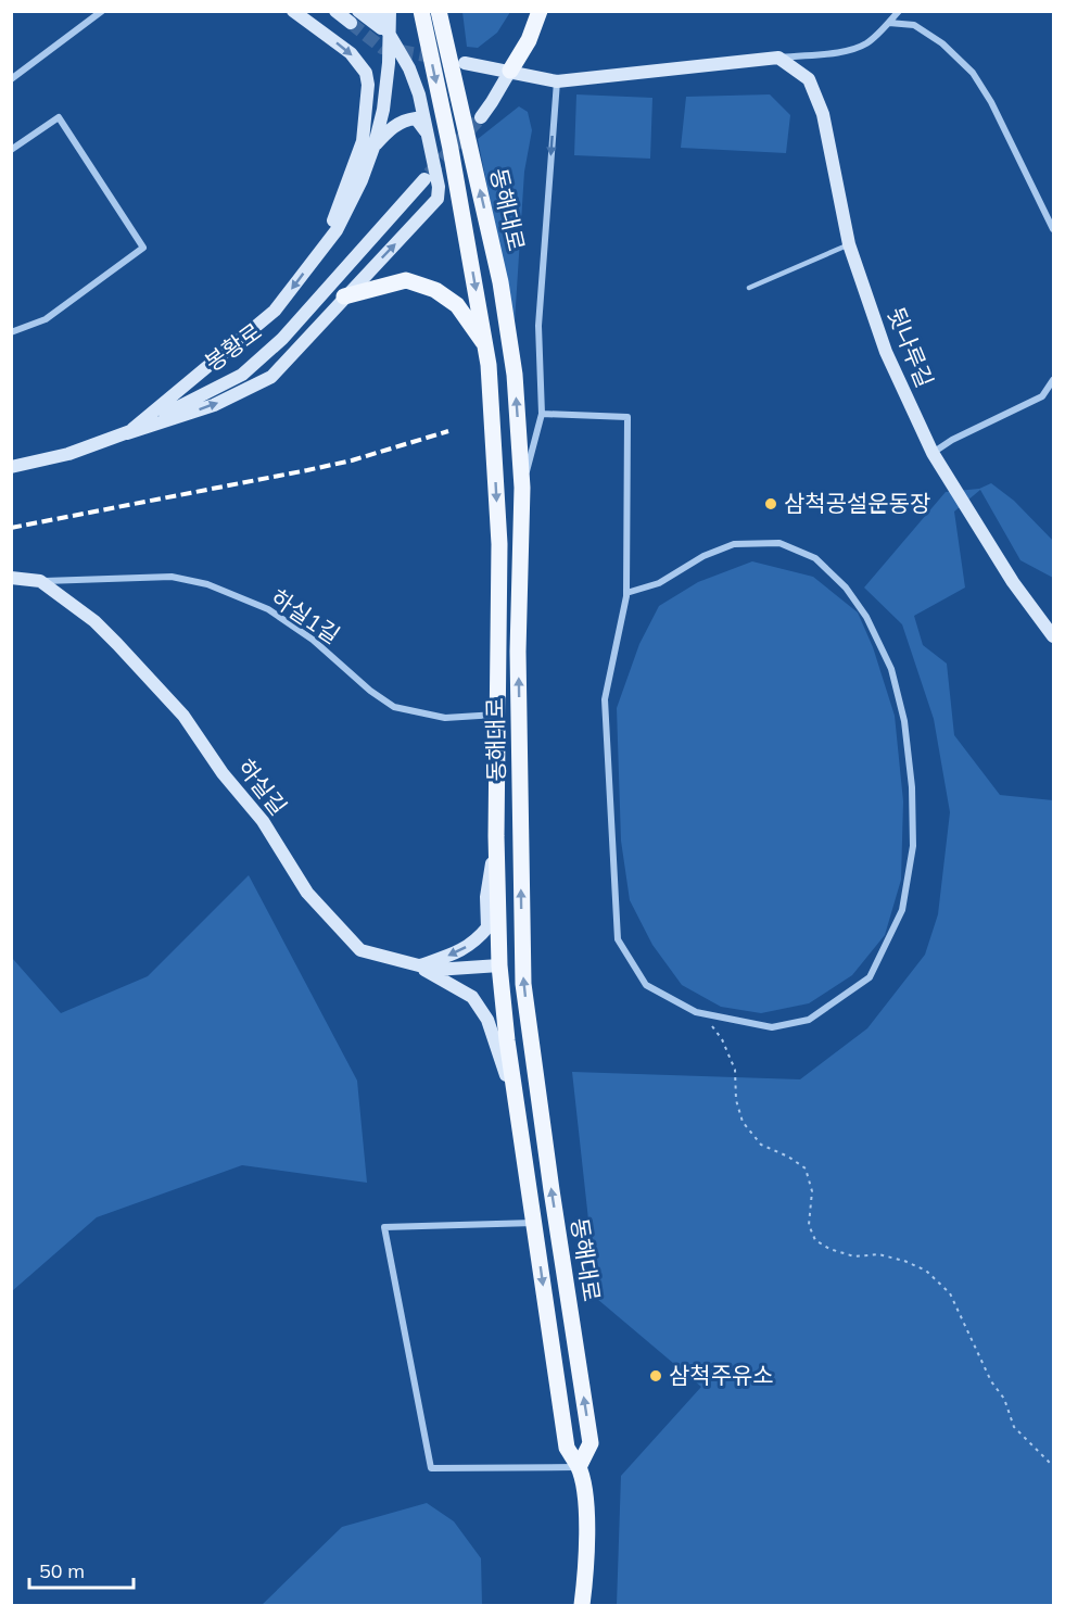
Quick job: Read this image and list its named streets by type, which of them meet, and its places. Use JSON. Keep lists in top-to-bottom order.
{
  "streets": {
    "main road": ["동해대로"],
    "street": [
      "봉황로",
      "뒷나루길",
      "하실1길",
      "하실길"
    ]
  },
  "crossings": [
    ["동해대로", "하실1길"],
    ["동해대로", "하실길"],
    ["하실1길", "하실길"]
  ],
  "places": ["삼척공설운동장", "삼척주유소"],
  "scale_bar": "50 m"
}
